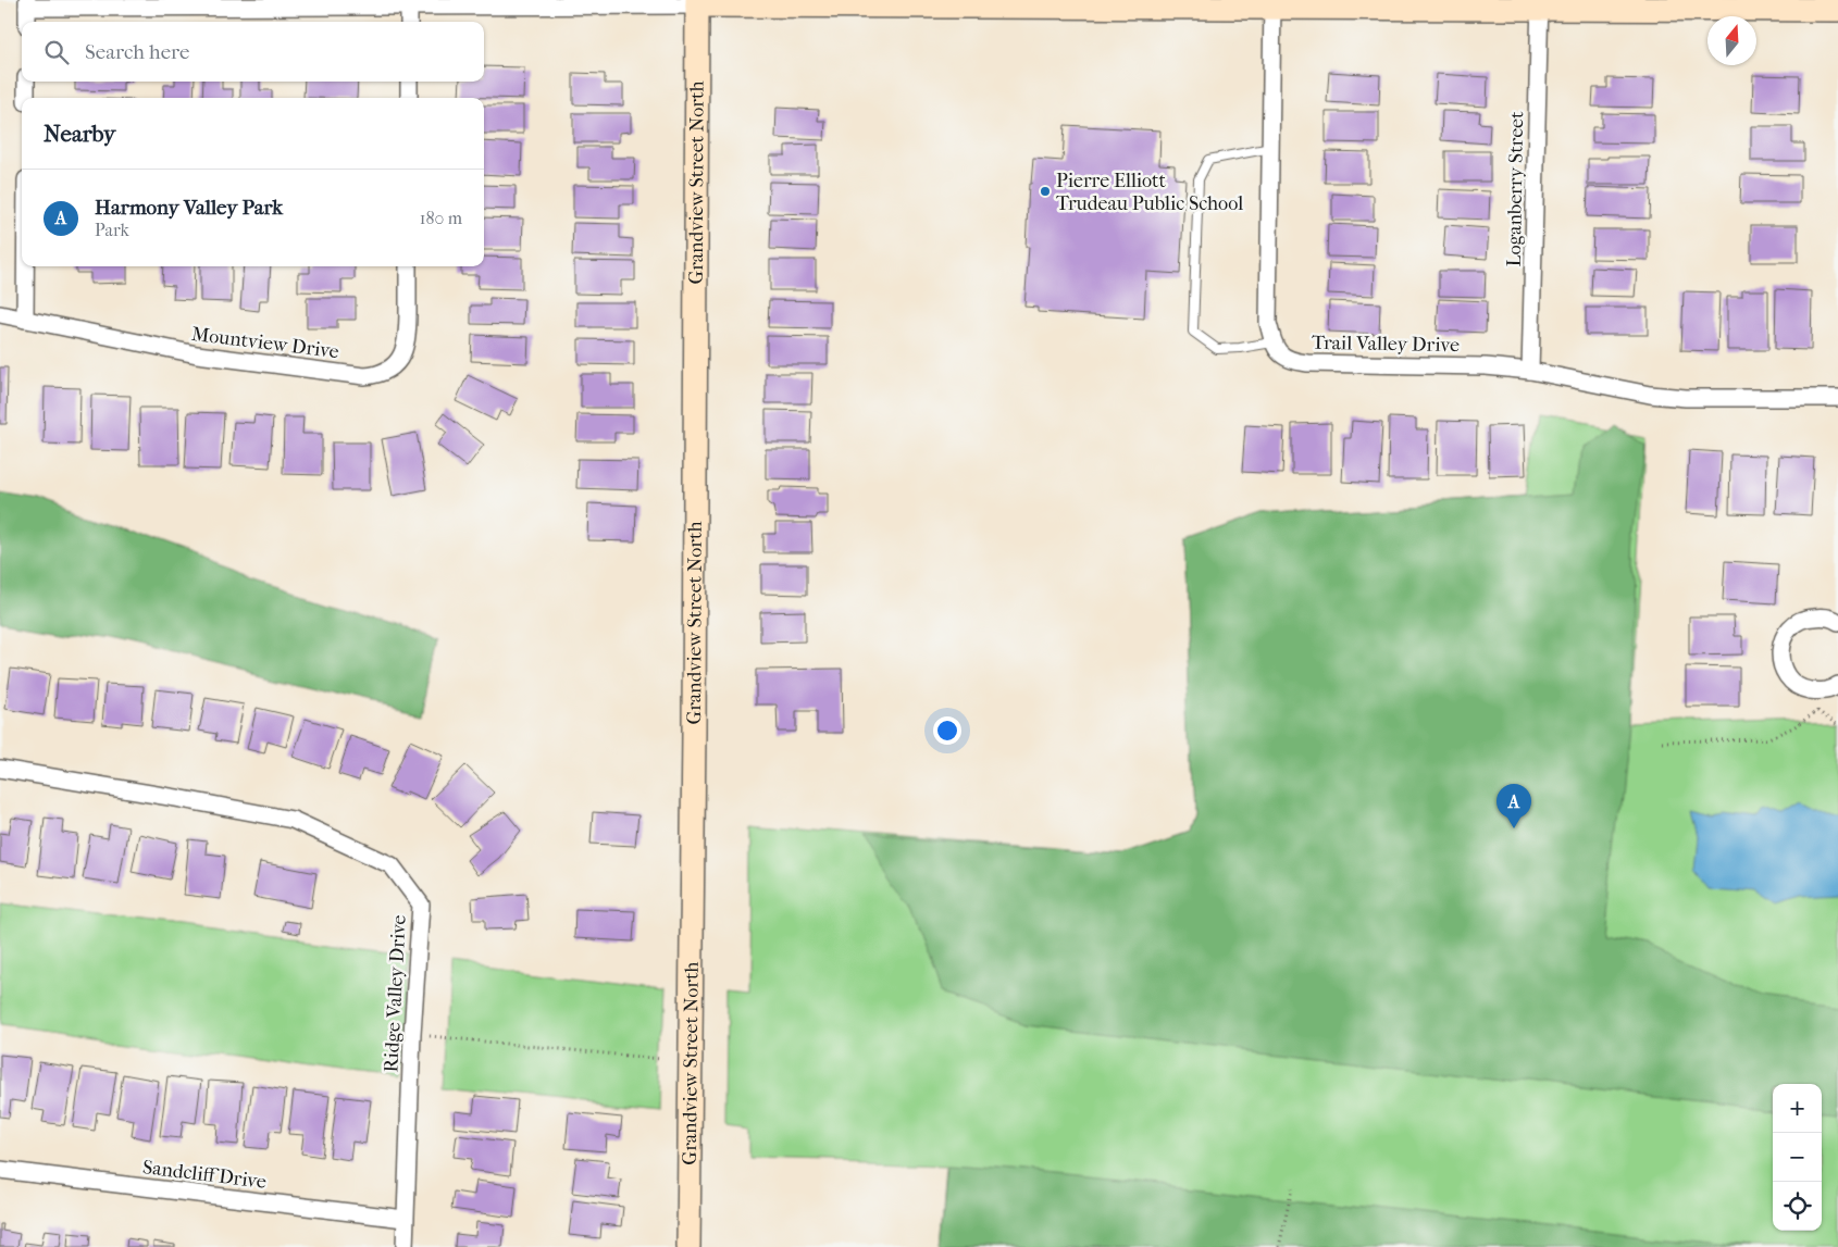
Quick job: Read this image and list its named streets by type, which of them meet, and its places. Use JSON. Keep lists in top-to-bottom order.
{
  "streets": {
    "street": [
      "Grandview Street North",
      "Loganberry Street",
      "Mountview Drive",
      "Trail Valley Drive",
      "Ridge Valley Drive",
      "Sandcliff Drive"
    ]
  },
  "crossings": [
    ["Loganberry Street", "Trail Valley Drive"],
    ["Ridge Valley Drive", "Sandcliff Drive"]
  ],
  "places": ["Pierre Elliott Trudeau Public School"],
  "north": "top",
  "page": {
    "search": "Search here",
    "heading": "Nearby",
    "list": [
      {
        "mark": "A",
        "name": "Harmony Valley Park",
        "note": "Park",
        "value": "180 m"
      }
    ],
    "pins": "A",
    "map_buttons": ["+", "−"]
  }
}
